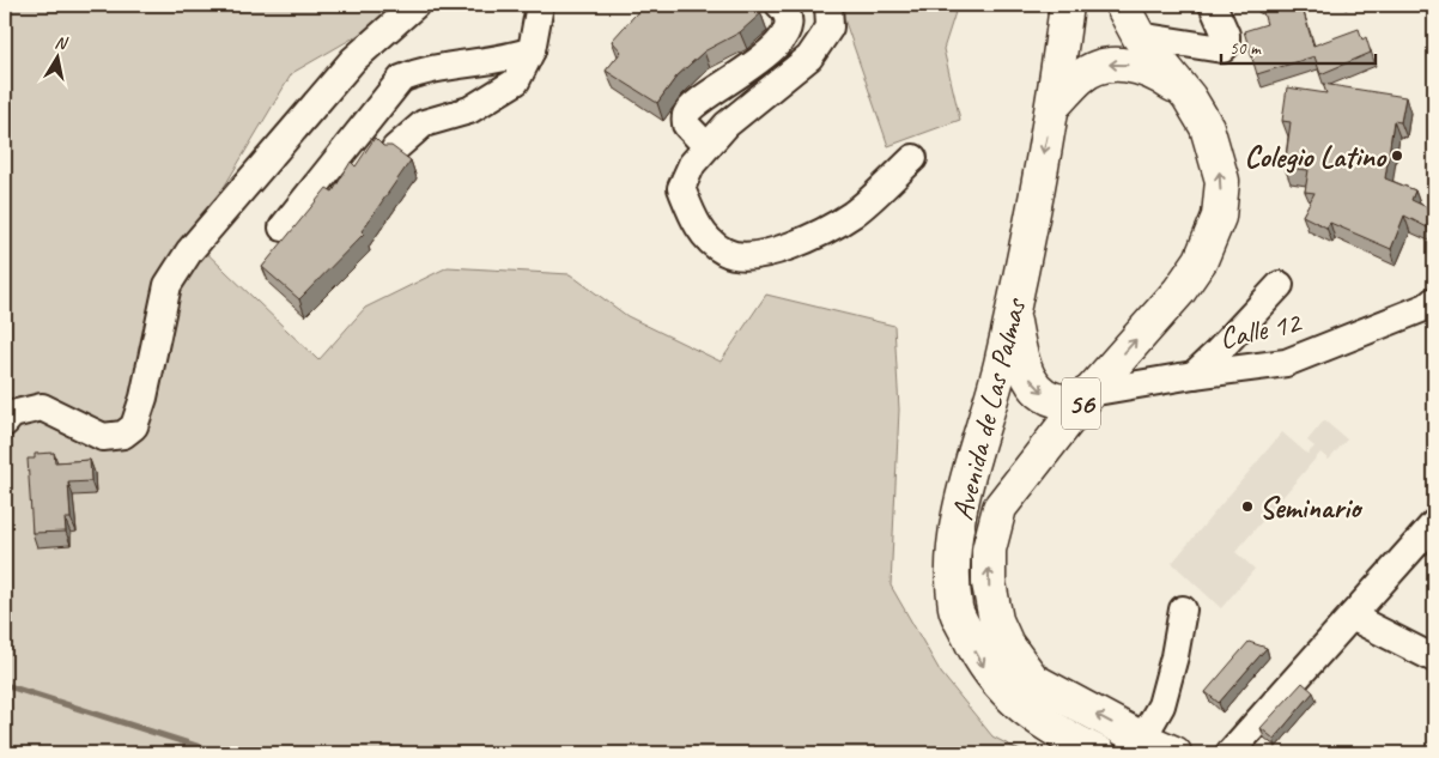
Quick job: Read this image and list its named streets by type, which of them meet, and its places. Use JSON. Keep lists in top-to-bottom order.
{
  "streets": {
    "main road": ["56", "Avenida de Las Palmas"],
    "street": ["Calle 12"]
  },
  "crossings": [
    ["Calle 12", "Avenida de Las Palmas"]
  ],
  "places": ["Colegio Latino", "Seminario"],
  "scale_bar": "50 m",
  "north": "top"
}
